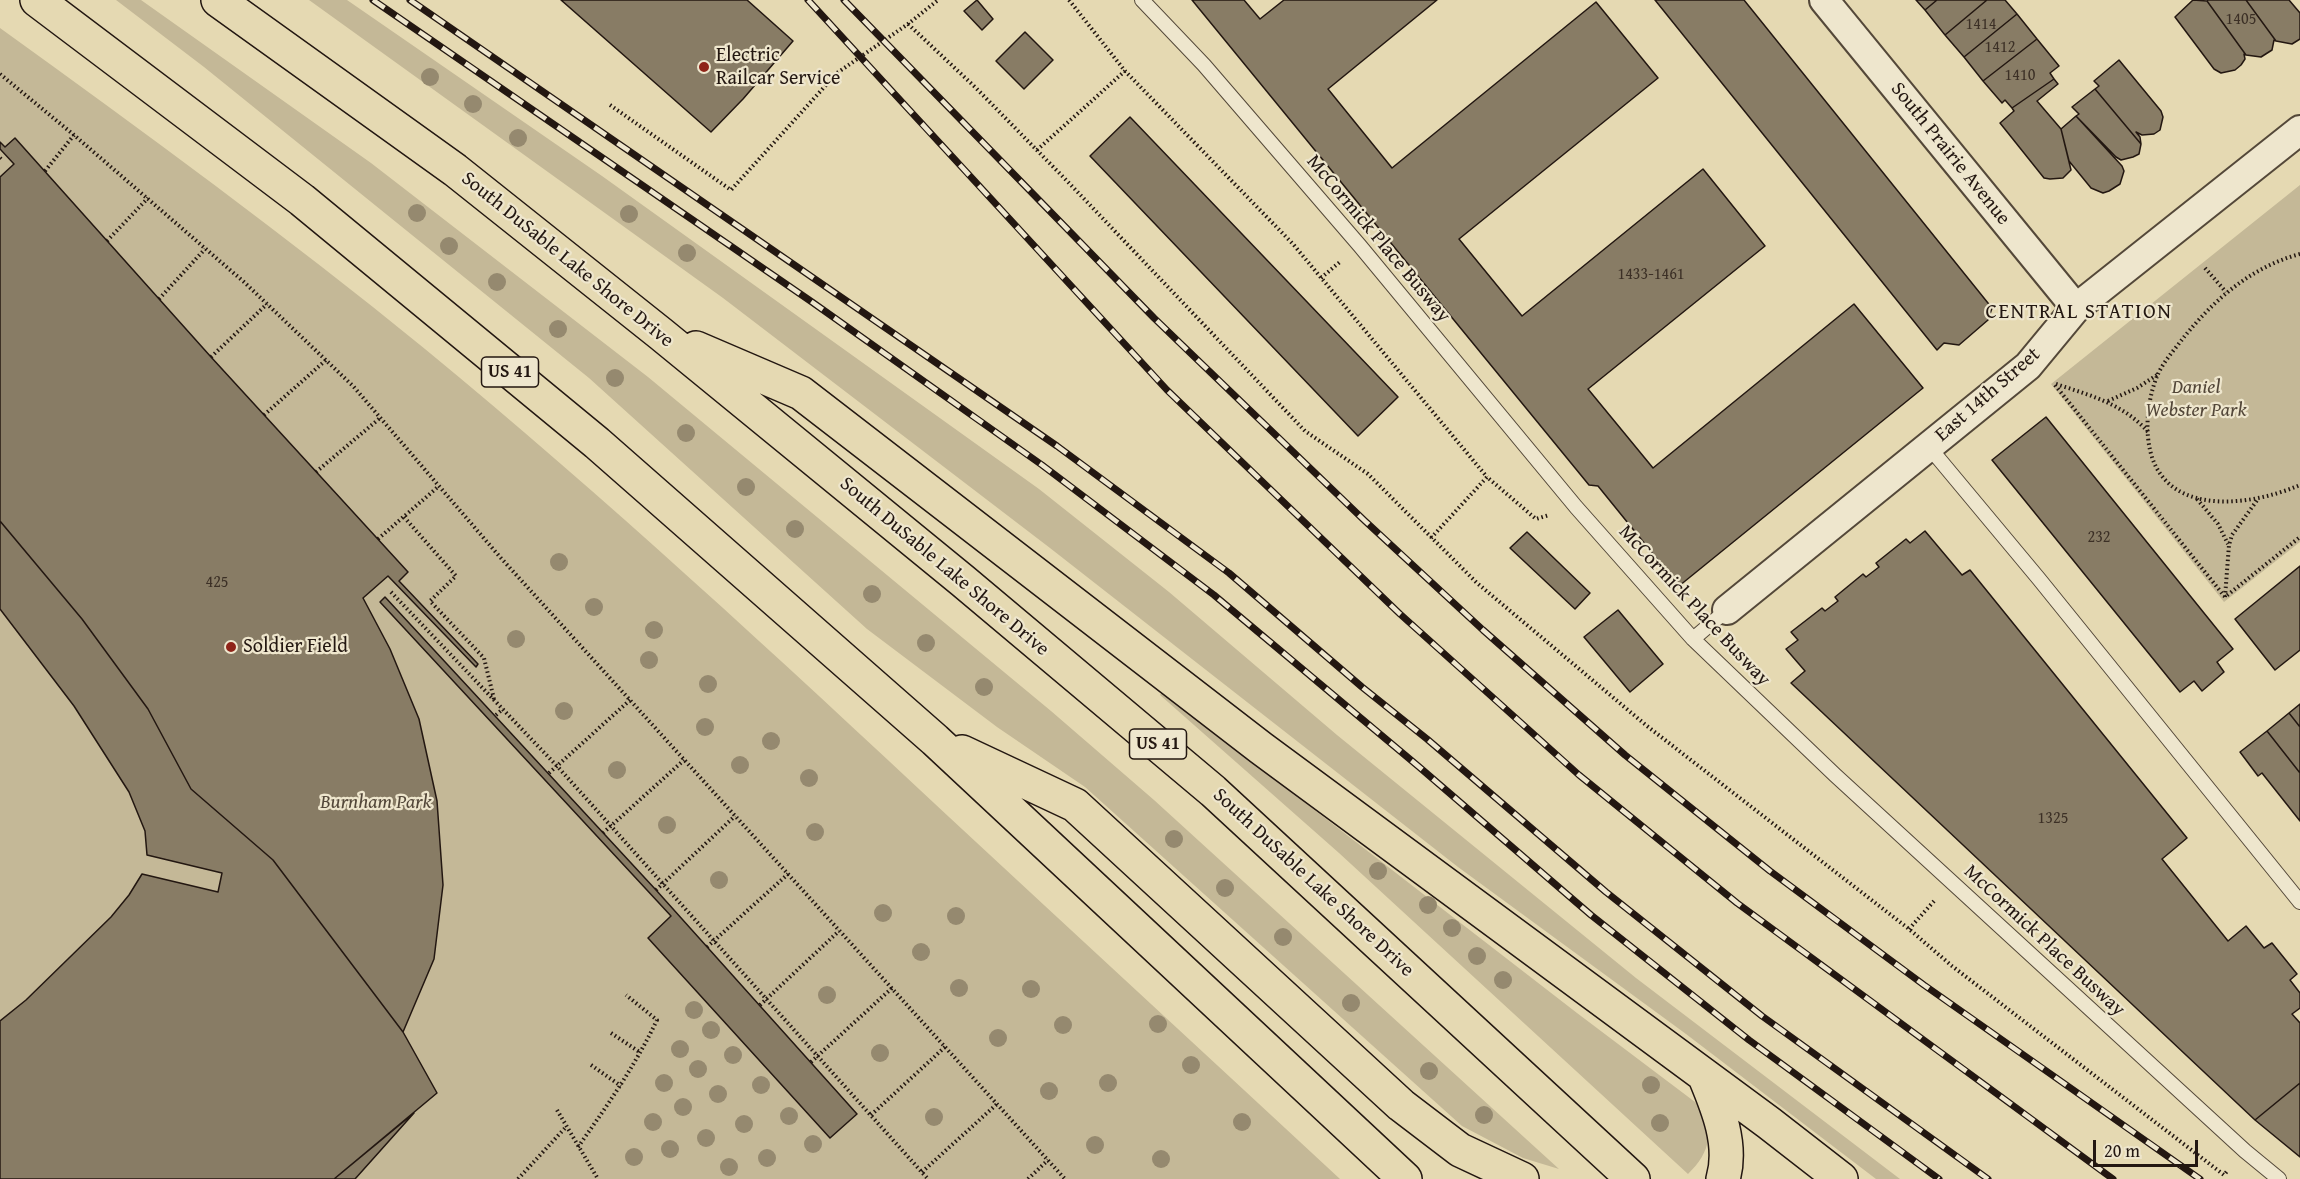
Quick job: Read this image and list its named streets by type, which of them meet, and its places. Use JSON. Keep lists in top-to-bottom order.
{
  "streets": {
    "highway": ["South DuSable Lake Shore Drive", "US 41"],
    "street": ["South Prairie Avenue", "East 14th Street"],
    "lane": ["McCormick Place Busway"]
  },
  "crossings": [
    ["South Prairie Avenue", "East 14th Street"]
  ],
  "districts": ["CENTRAL STATION"],
  "parks": ["Daniel Webster Park", "Burnham Park"],
  "places": ["Electric Railcar Service", "Soldier Field"],
  "house_numbers": [
    "1405",
    "1414",
    "1412",
    "1410",
    "1433-1461",
    "232",
    "425",
    "1325"
  ],
  "scale_bar": "20 m"
}
